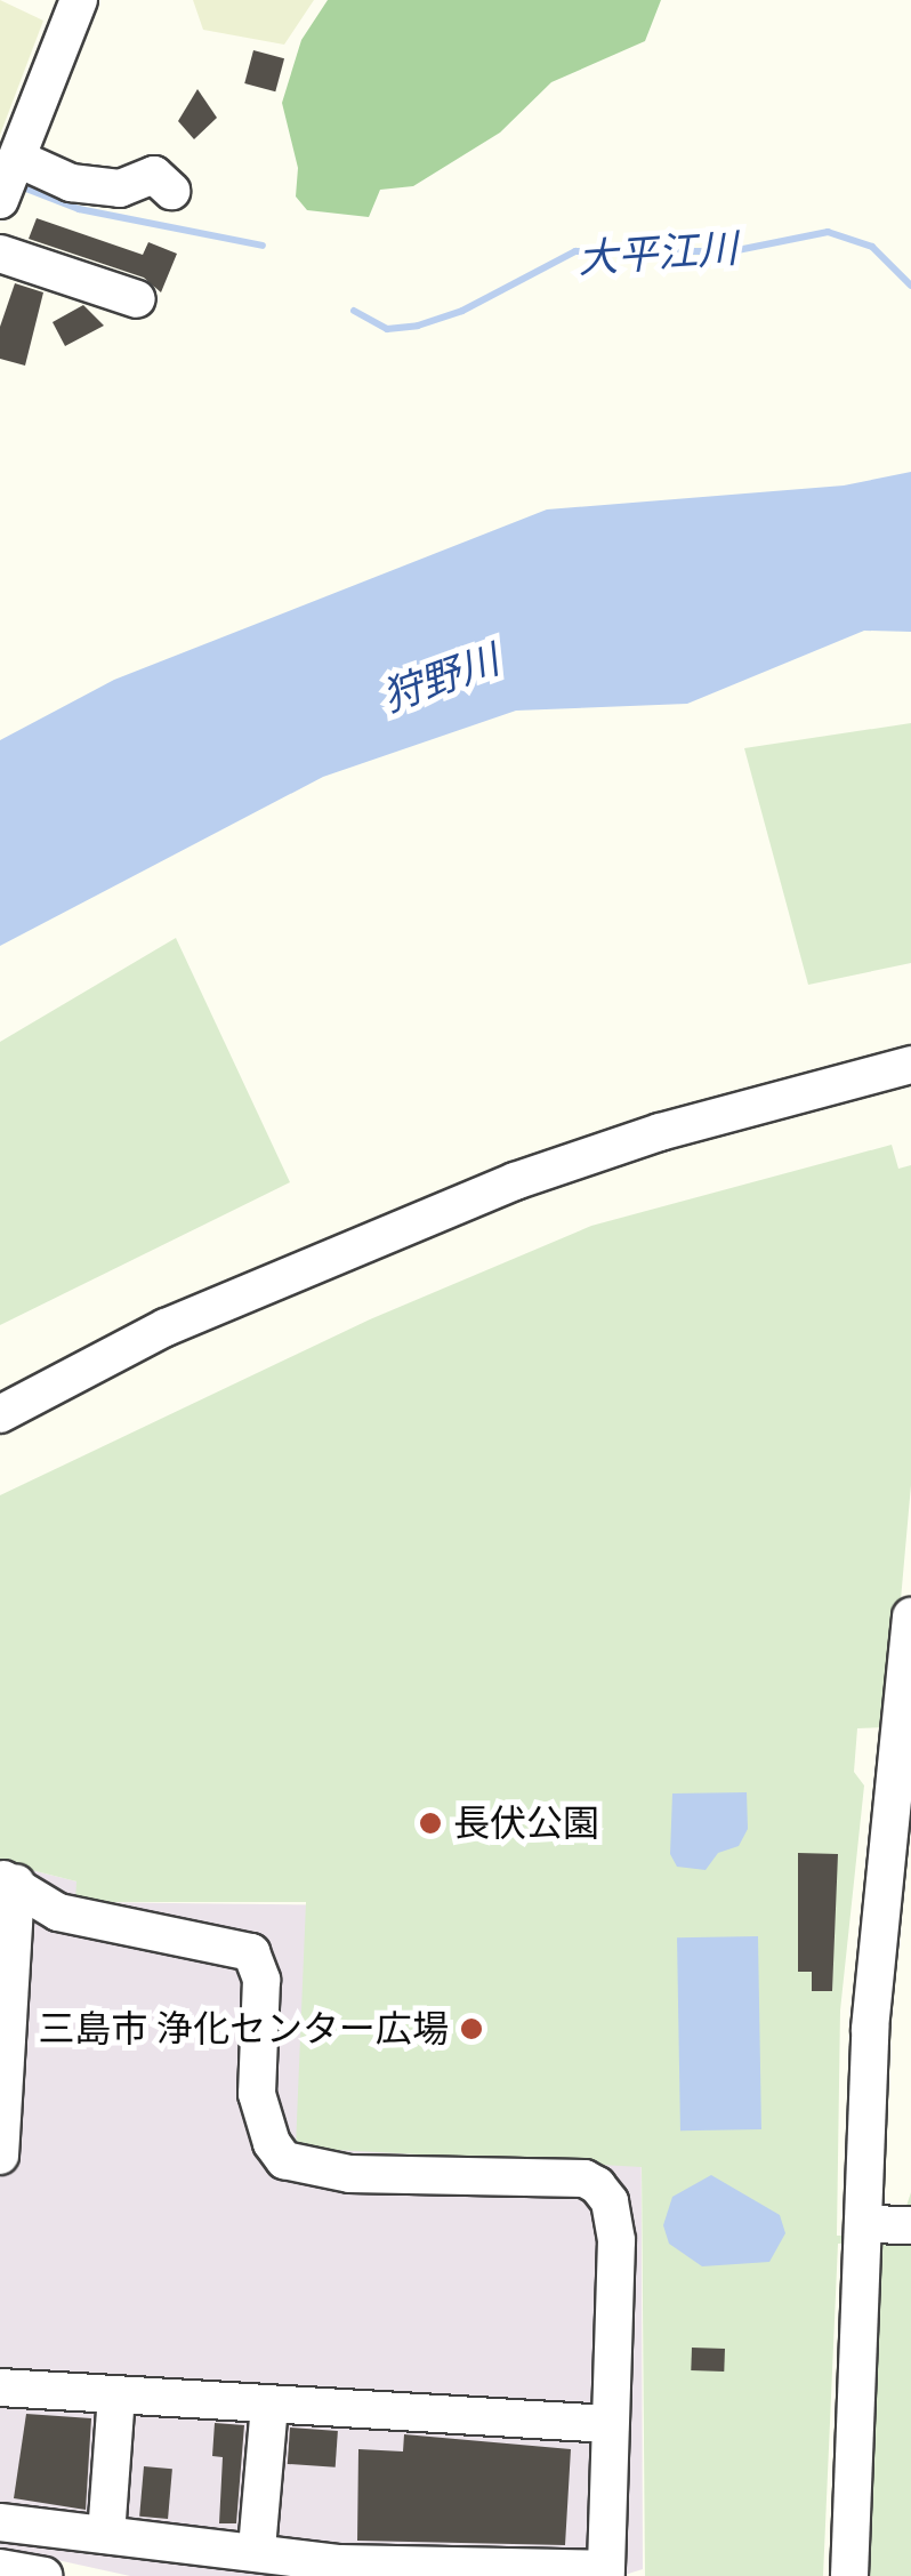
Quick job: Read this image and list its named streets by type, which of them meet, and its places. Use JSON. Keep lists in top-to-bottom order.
{
  "water": ["大平江川", "狩野川"],
  "places": ["長伏公園", "三島市 浄化センター広場"]
}
